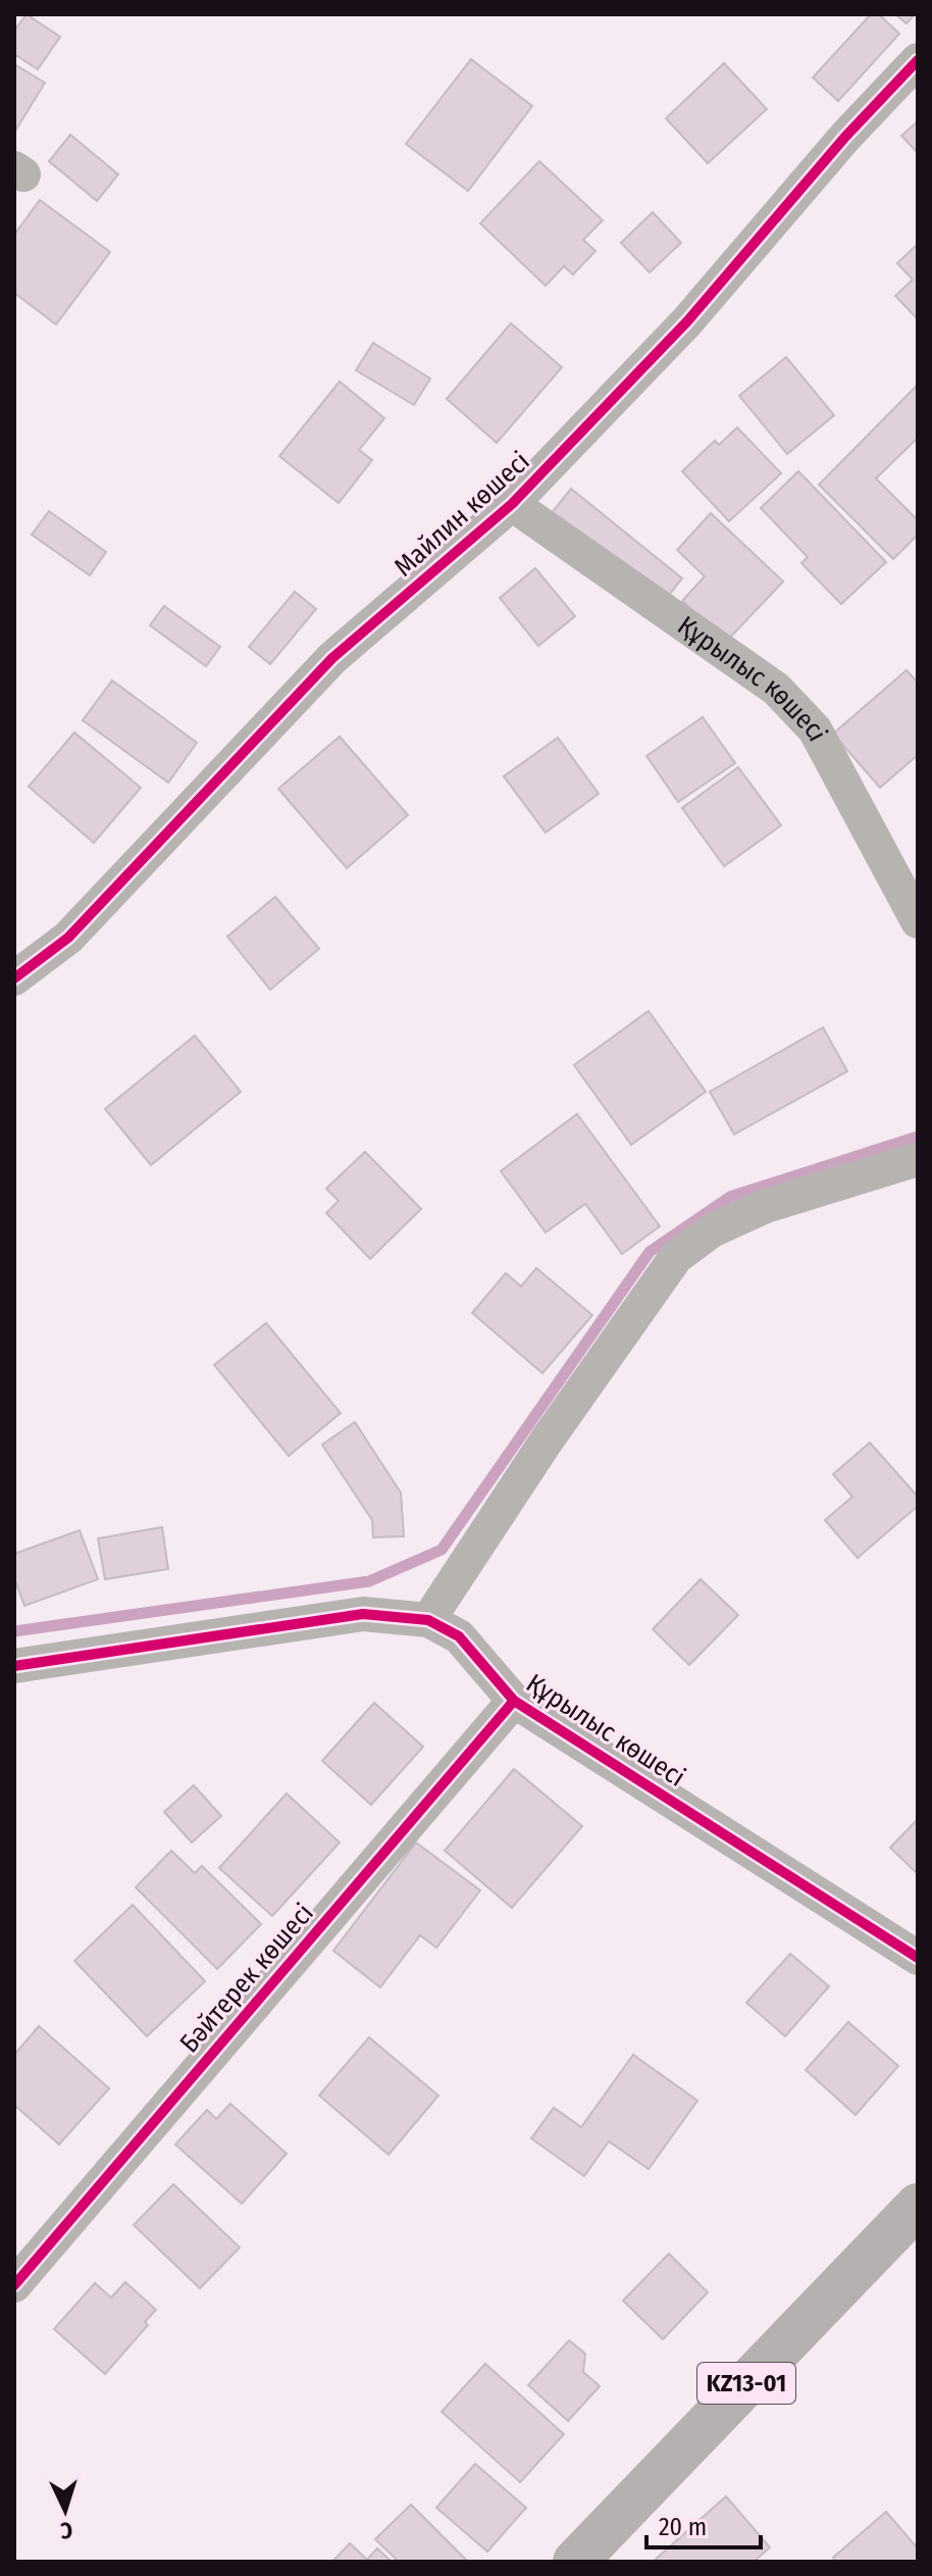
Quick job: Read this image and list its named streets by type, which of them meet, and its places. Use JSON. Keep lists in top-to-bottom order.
{
  "streets": {
    "highway": ["KZ13-01"],
    "street": ["Майлин көшесі", "Құрылыс көшесі", "Бәйтерек көшесі"]
  },
  "crossings": [
    ["Майлин көшесі", "Құрылыс көшесі"],
    ["Құрылыс көшесі", "Бәйтерек көшесі"]
  ],
  "scale_bar": "20 m",
  "north": "bottom"
}
